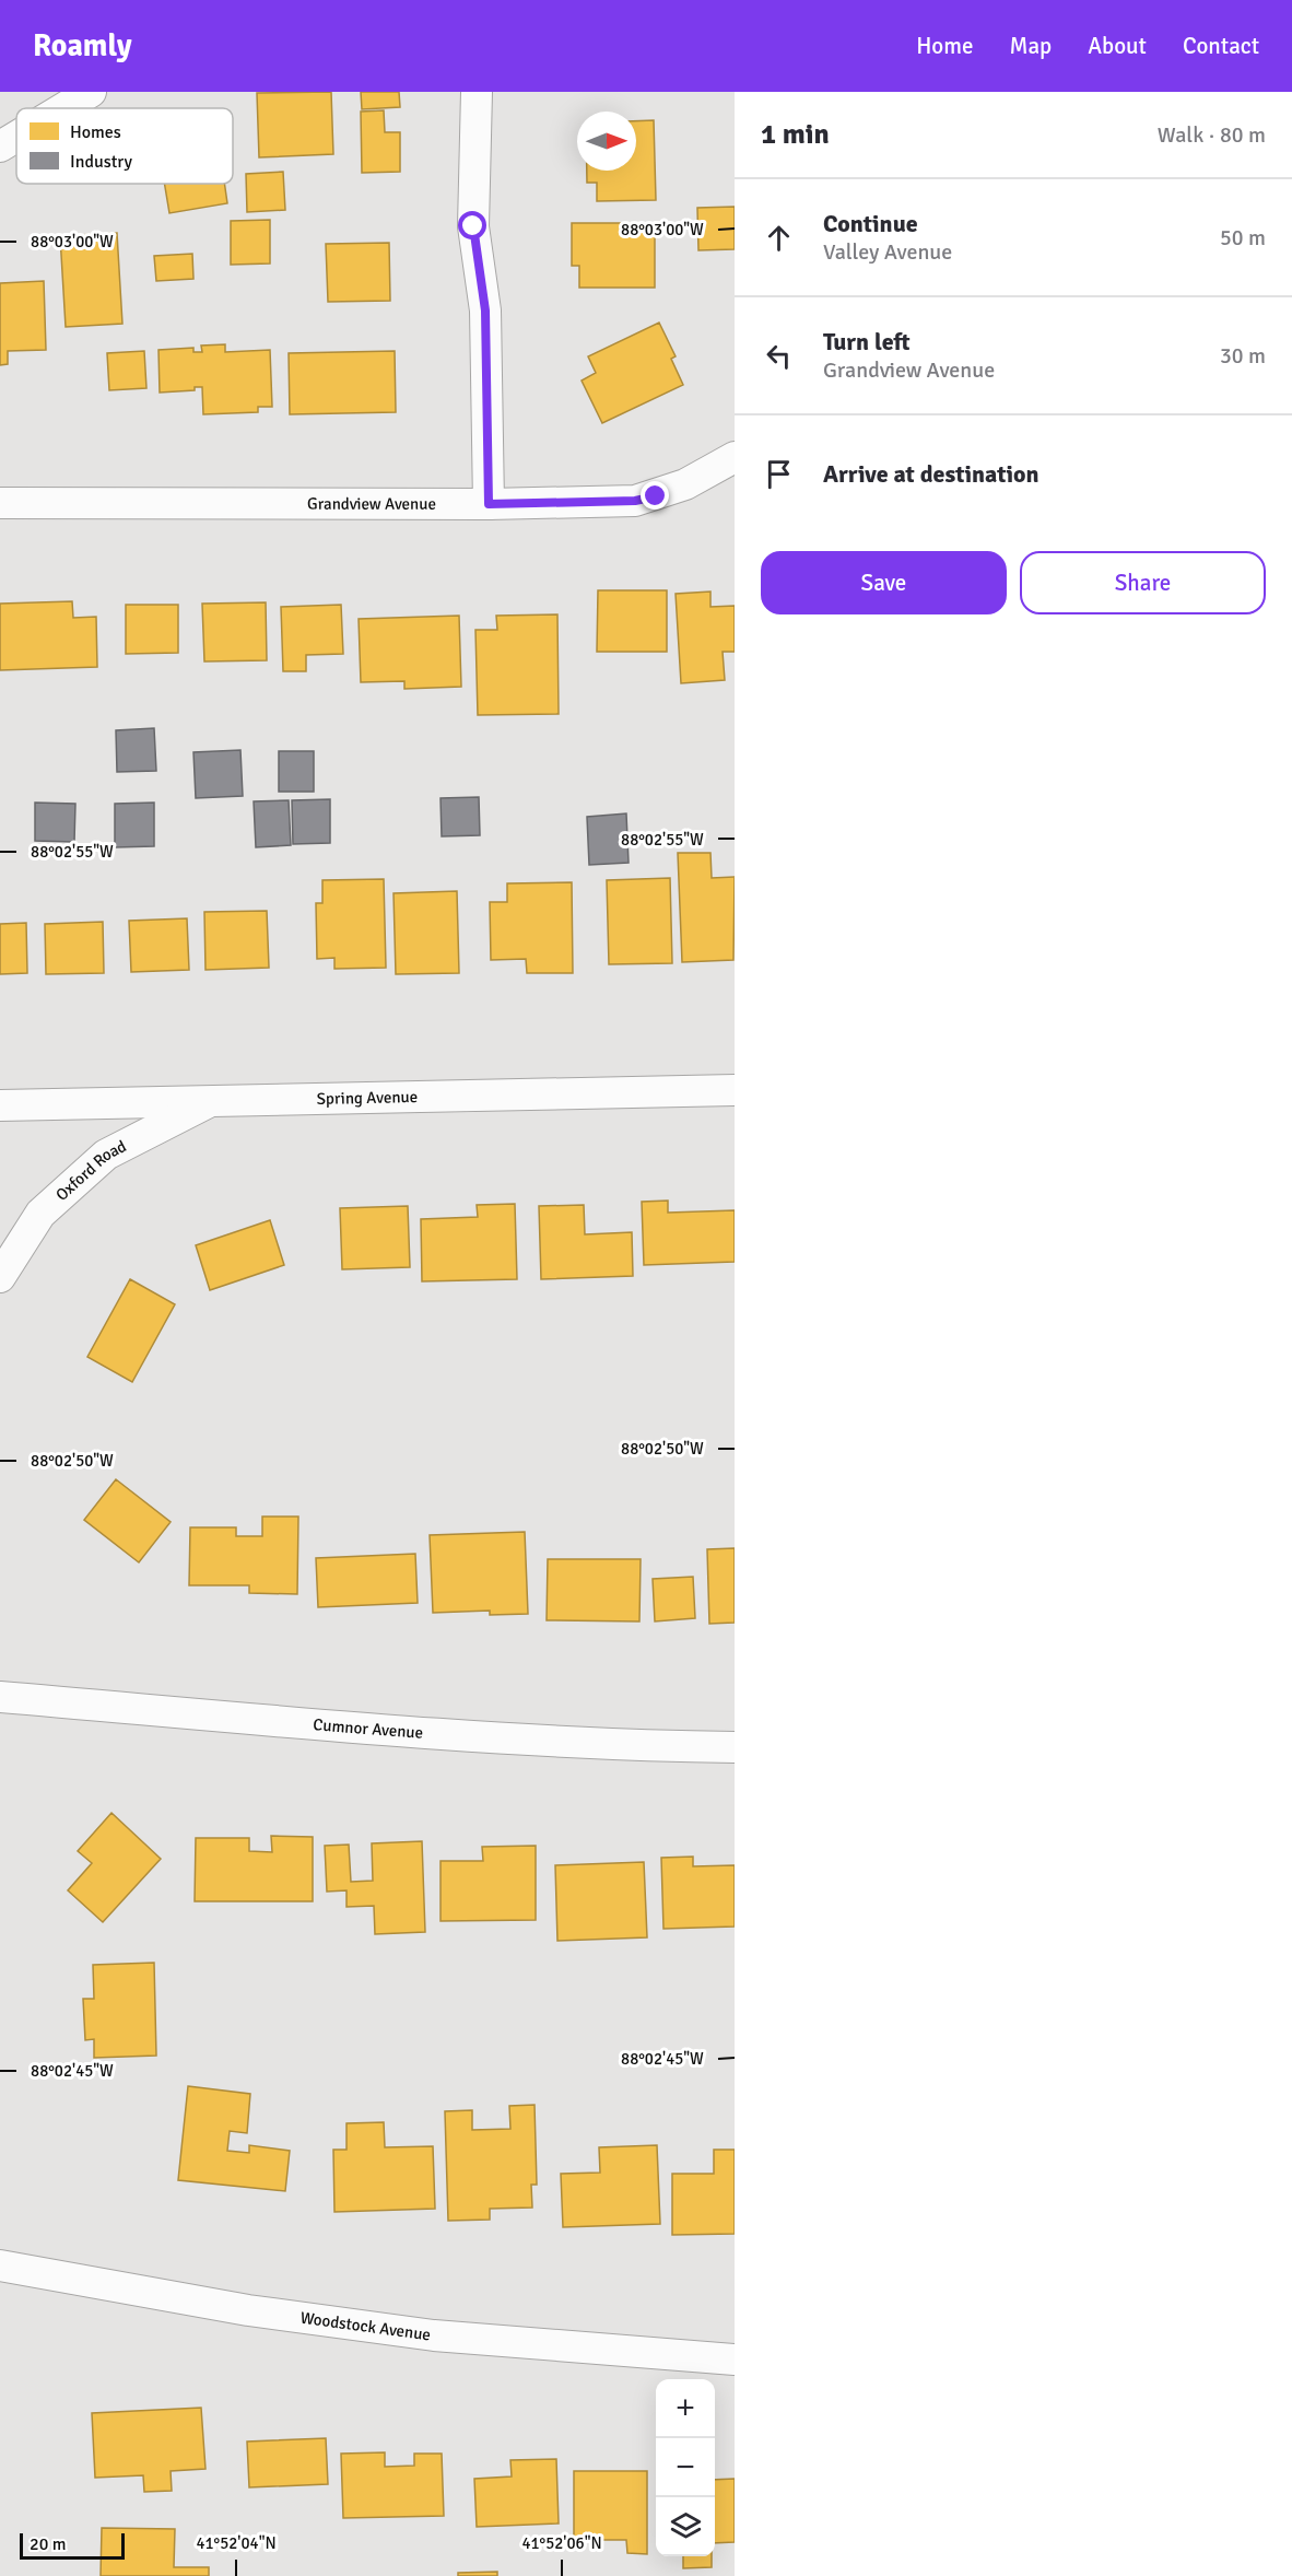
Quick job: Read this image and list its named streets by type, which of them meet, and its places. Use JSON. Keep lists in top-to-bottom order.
{
  "streets": {
    "street": [
      "Grandview Avenue",
      "Spring Avenue",
      "Oxford Road",
      "Cumnor Avenue",
      "Woodstock Avenue"
    ]
  },
  "crossings": [
    ["Spring Avenue", "Oxford Road"]
  ],
  "legend": ["Homes", "Industry"],
  "scale_bar": "20 m",
  "north": "right",
  "page": {
    "header": "Roamly",
    "nav": [
      "Home",
      "Map",
      "About",
      "Contact"
    ],
    "heading": ["1 min", "Walk · 80 m"],
    "list": [
      ["Continue", "Valley Avenue", "50 m"],
      ["Turn left", "Grandview Avenue", "30 m"],
      "Arrive at destination"
    ],
    "buttons": ["Save", "Share"],
    "map_buttons": ["+", "−"],
    "scale": "20 m"
  },
  "coordinates": [
    "88°03'00\"W",
    "88°02'55\"W",
    "88°02'50\"W",
    "88°02'45\"W",
    "41°52'04\"N",
    "41°52'06\"N"
  ]
}
